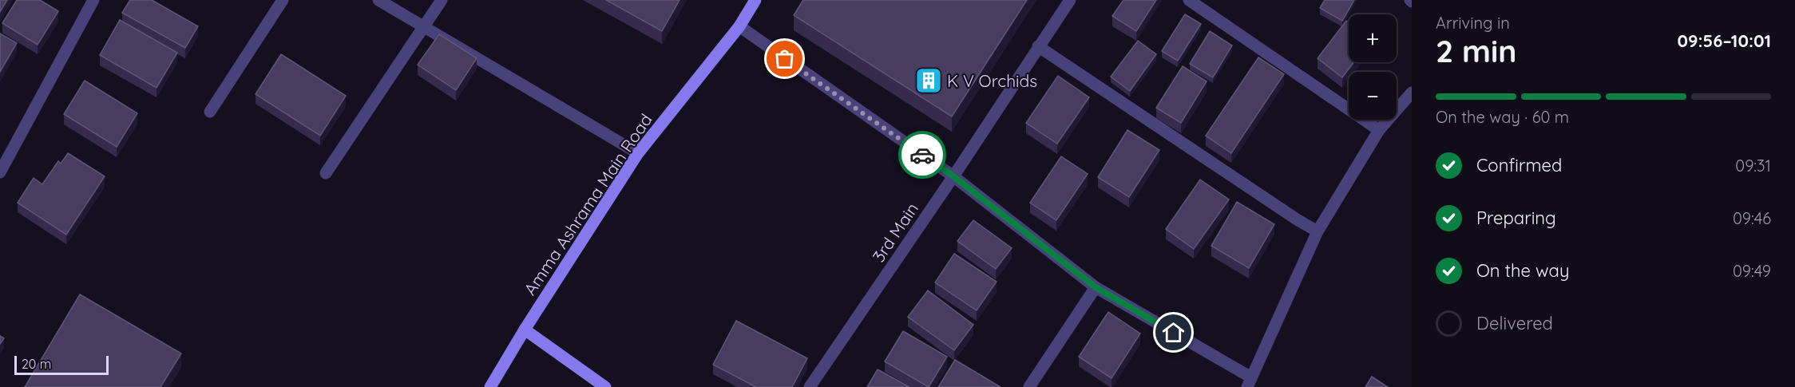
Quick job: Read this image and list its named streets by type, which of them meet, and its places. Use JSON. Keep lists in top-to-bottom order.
{
  "streets": {
    "street": ["Amma Ashrama Main Road", "3rd Main"]
  },
  "places": {
    "building": ["K V Orchids"]
  },
  "scale_bar": "20 m",
  "page": {
    "heading": ["2 min", "Arriving in", "09:56–10:01"],
    "map_buttons": ["+", "−"],
    "bar": "On the way · 60 m",
    "list": [
      ["Confirmed", "09:31"],
      ["Preparing", "09:46"],
      ["On the way", "09:49"],
      "Delivered"
    ],
    "scale": "20 m"
  }
}
